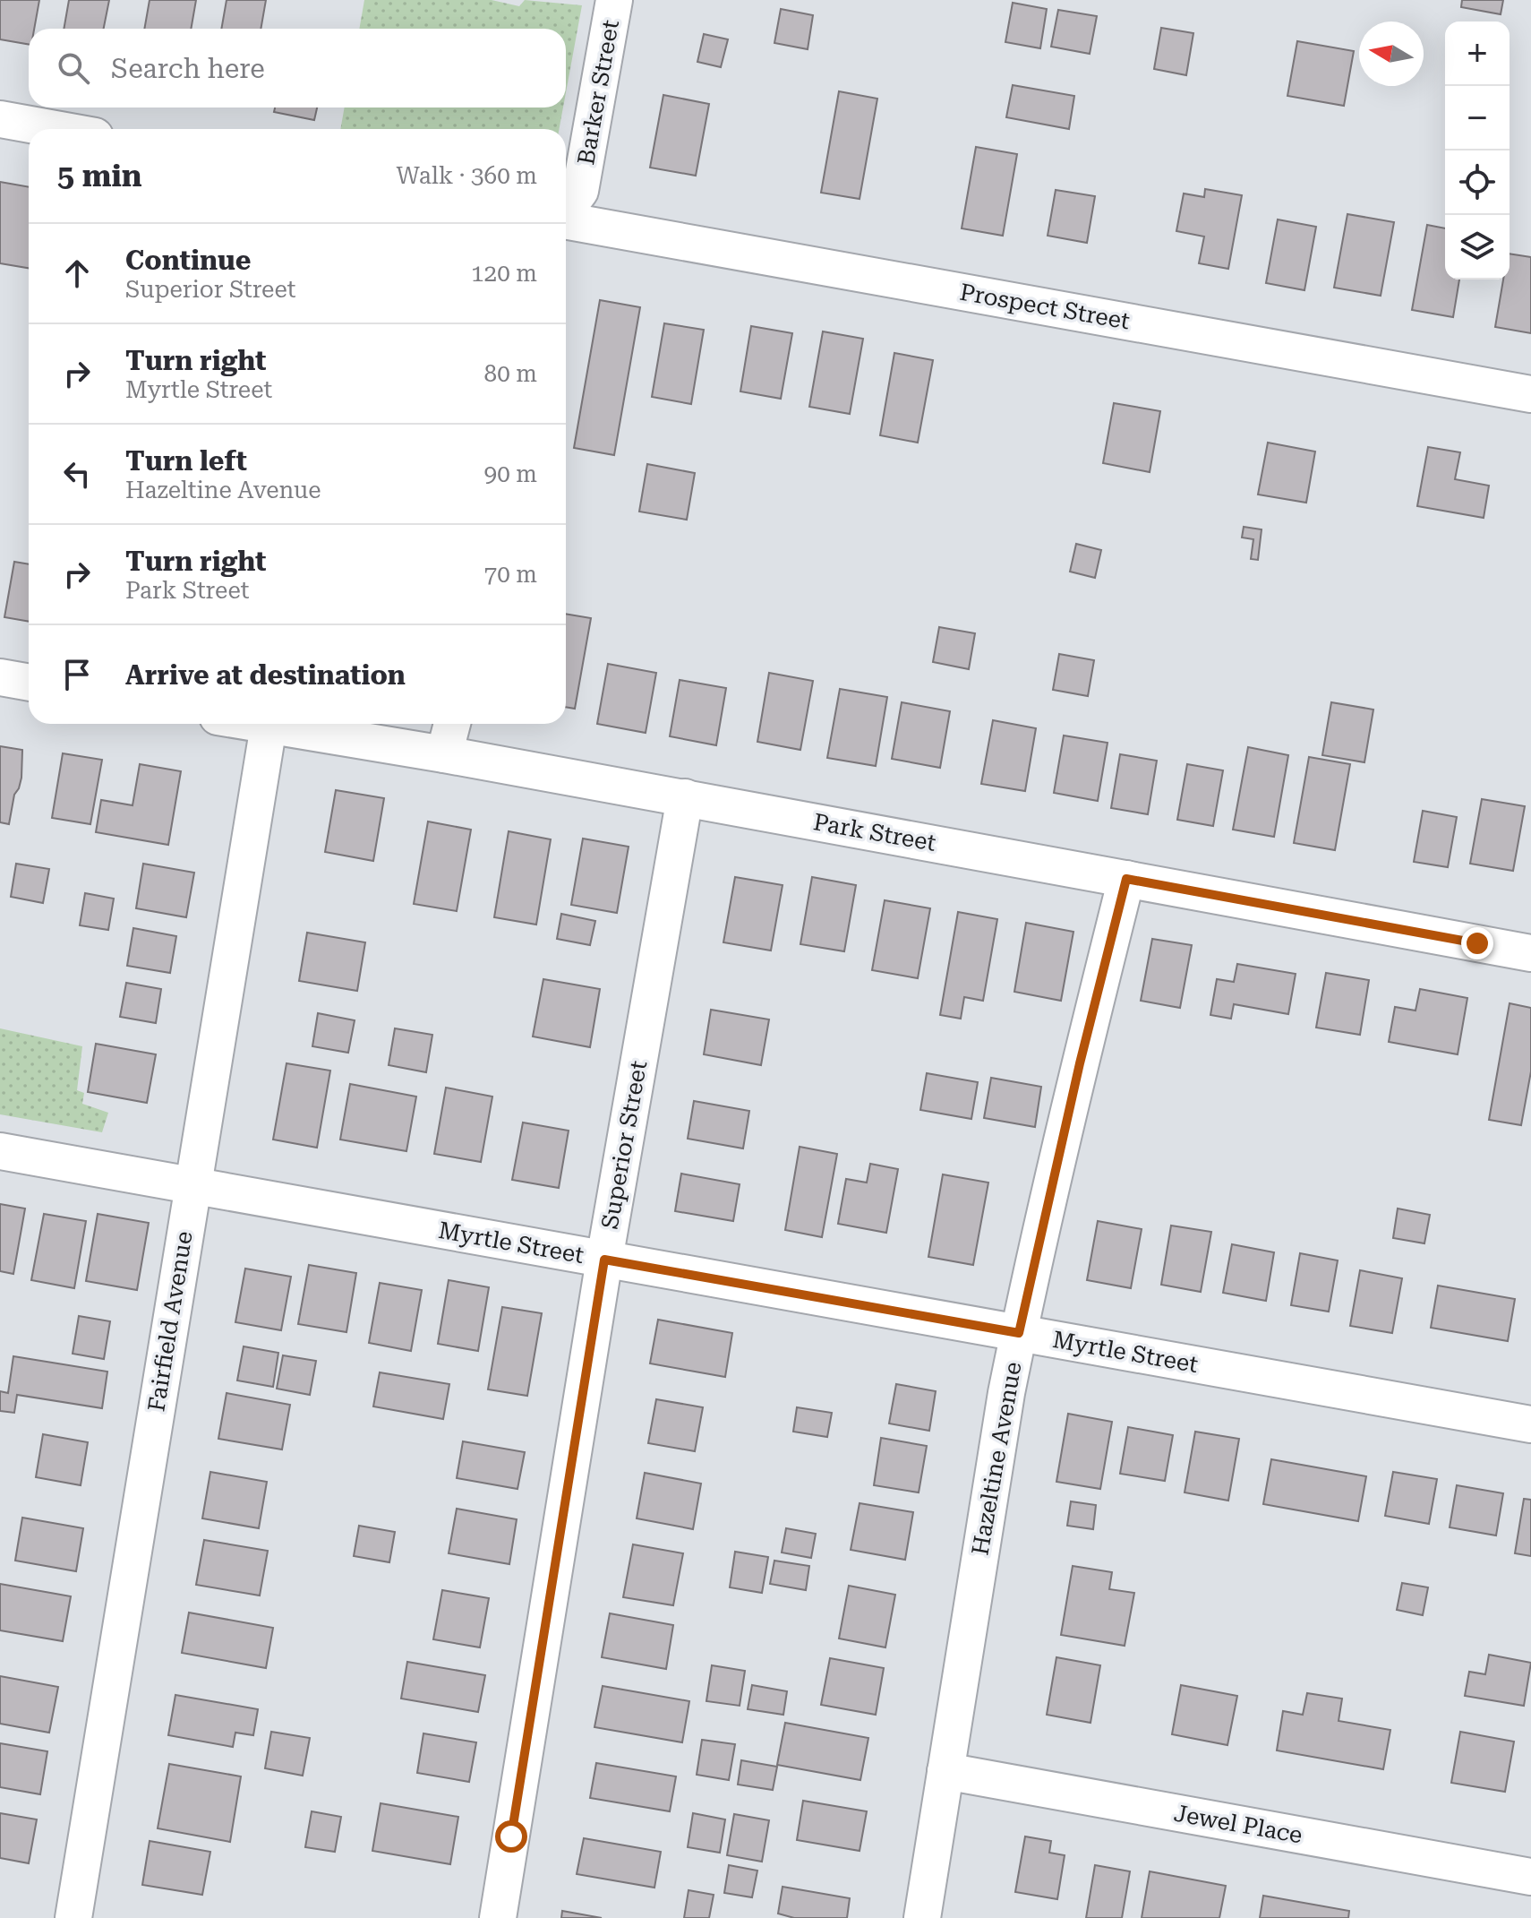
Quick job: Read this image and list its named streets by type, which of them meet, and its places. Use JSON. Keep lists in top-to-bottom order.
{
  "streets": {
    "street": [
      "Barker Street",
      "Prospect Street",
      "Park Street",
      "Superior Street",
      "Myrtle Street",
      "Fairfield Avenue",
      "Hazeltine Avenue",
      "Jewel Place"
    ]
  },
  "crossings": [
    ["Park Street", "Superior Street"],
    ["Park Street", "Fairfield Avenue"],
    ["Park Street", "Hazeltine Avenue"],
    ["Superior Street", "Myrtle Street"],
    ["Myrtle Street", "Fairfield Avenue"],
    ["Myrtle Street", "Hazeltine Avenue"],
    ["Hazeltine Avenue", "Jewel Place"]
  ],
  "north": "left",
  "page": {
    "map_buttons": ["+", "−"],
    "search": "Search here",
    "heading": ["5 min", "Walk · 360 m"],
    "list": [
      ["Continue", "Superior Street", "120 m"],
      ["Turn right", "Myrtle Street", "80 m"],
      ["Turn left", "Hazeltine Avenue", "90 m"],
      ["Turn right", "Park Street", "70 m"],
      "Arrive at destination"
    ]
  }
}
